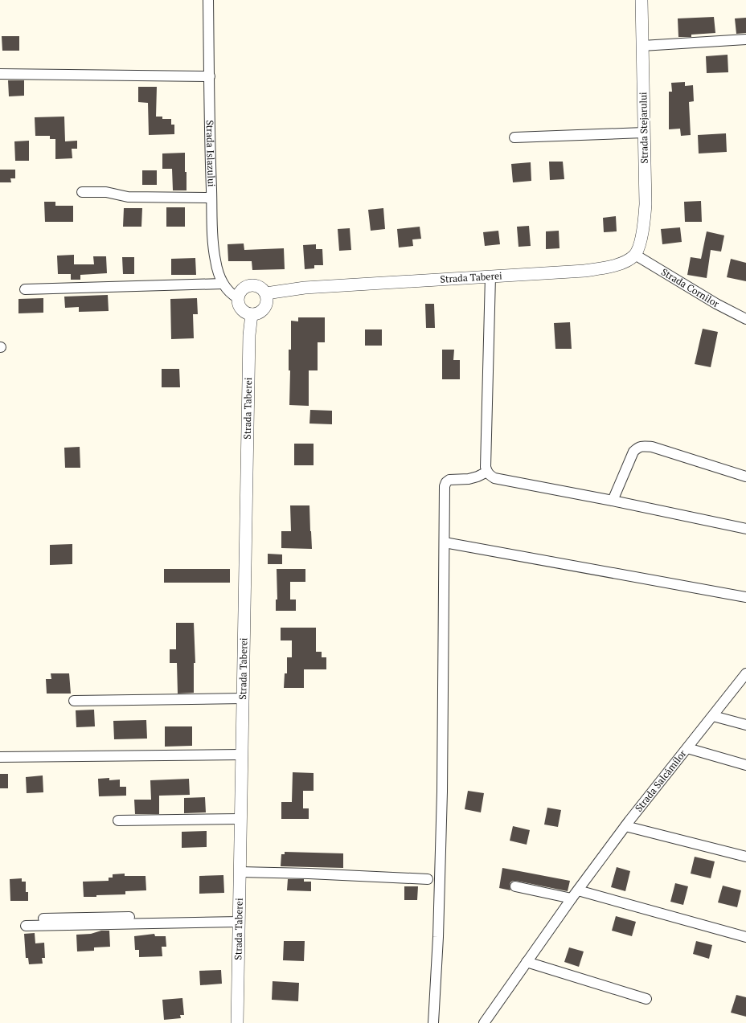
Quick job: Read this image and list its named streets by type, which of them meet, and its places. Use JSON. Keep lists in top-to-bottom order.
{
  "streets": {
    "street": [
      "Strada Stejarului",
      "Strada Islazului",
      "Strada Taberei",
      "Strada Cornilor",
      "Strada Salcâmilor"
    ]
  },
  "crossings": [
    ["Strada Stejarului", "Strada Taberei"],
    ["Strada Stejarului", "Strada Cornilor"],
    ["Strada Islazului", "Strada Taberei"],
    ["Strada Taberei", "Strada Cornilor"]
  ]
}
